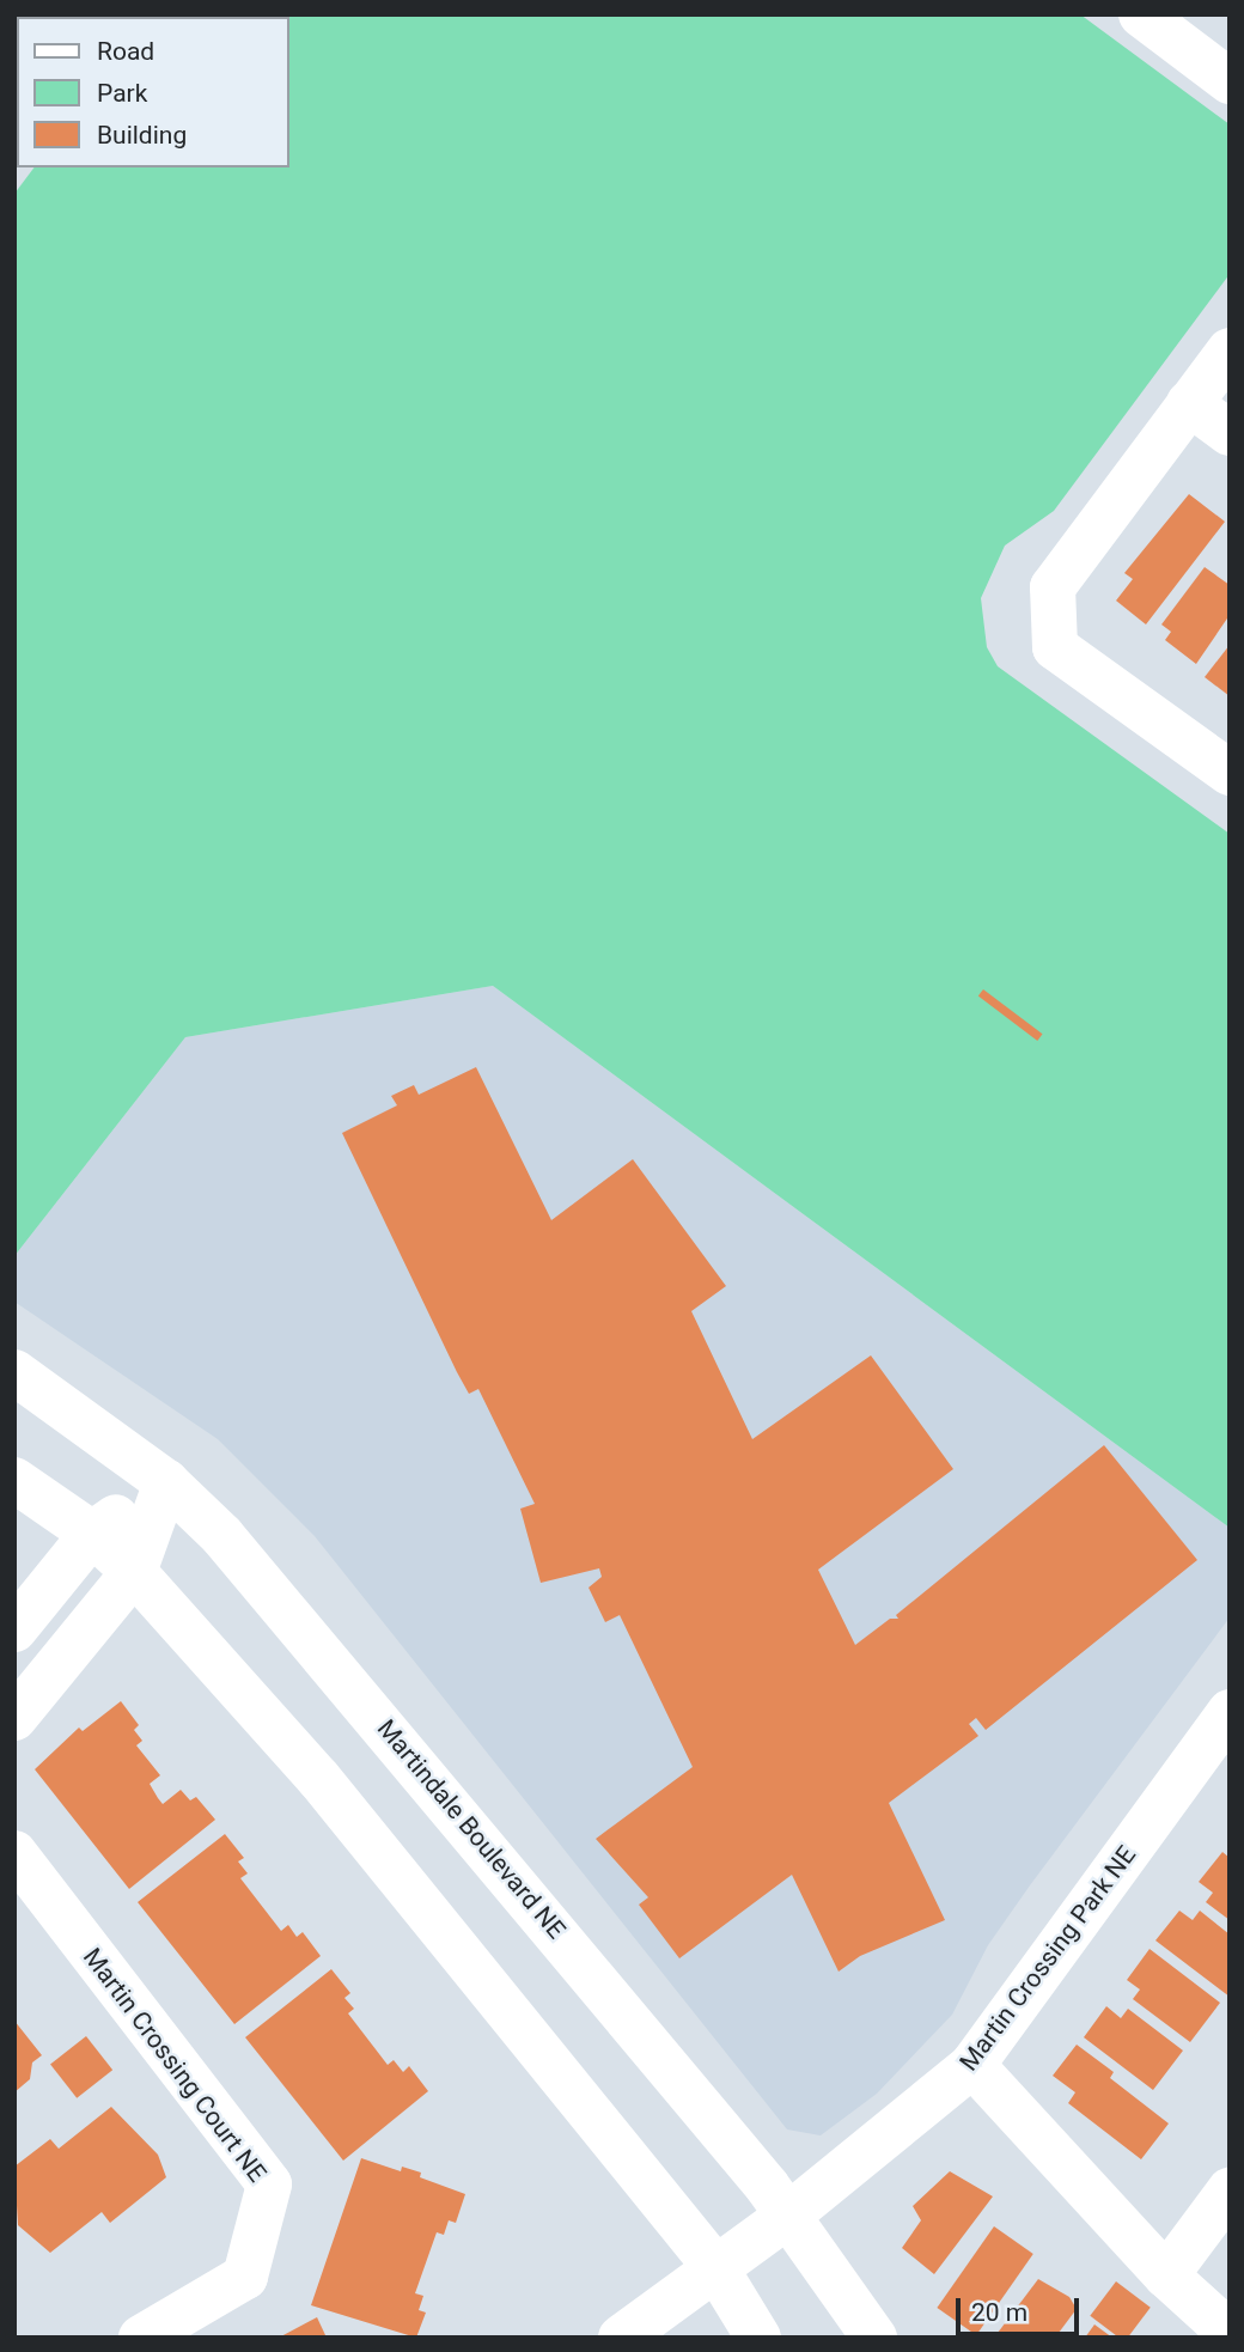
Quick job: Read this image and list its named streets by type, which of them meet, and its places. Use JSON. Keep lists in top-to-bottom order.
{
  "streets": {
    "street": ["Martindale Boulevard NE", "Martin Crossing Park NE", "Martin Crossing Court NE"]
  },
  "crossings": [
    ["Martindale Boulevard NE", "Martin Crossing Park NE"]
  ],
  "legend": ["Road", "Park", "Building"],
  "scale_bar": "20 m"
}
